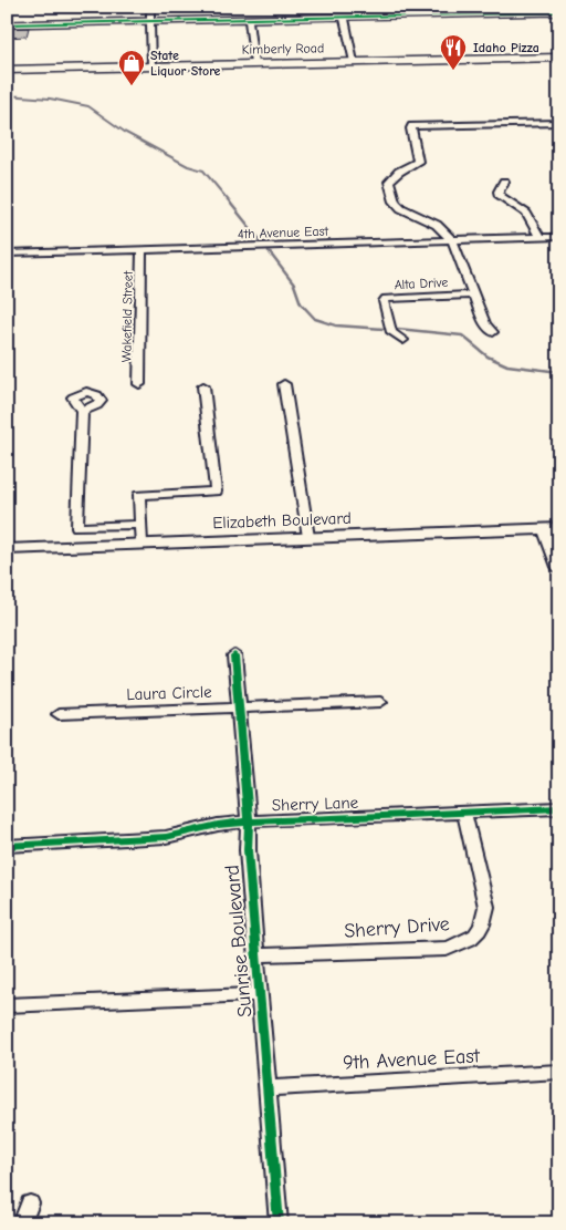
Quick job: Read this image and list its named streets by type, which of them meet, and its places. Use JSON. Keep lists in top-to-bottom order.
{
  "streets": {
    "main road": ["Kimberly Road"],
    "street": [
      "4th Avenue East",
      "Alta Drive",
      "Wakefield Street",
      "Elizabeth Boulevard",
      "Laura Circle",
      "Sherry Lane",
      "Sherry Drive",
      "Sunrise Boulevard",
      "9th Avenue East"
    ]
  },
  "crossings": [
    ["4th Avenue East", "Wakefield Street"],
    ["Laura Circle", "Sunrise Boulevard"],
    ["Sherry Lane", "Sherry Drive"],
    ["Sherry Lane", "Sunrise Boulevard"],
    ["Sherry Drive", "Sunrise Boulevard"],
    ["Sunrise Boulevard", "9th Avenue East"]
  ],
  "places": {
    "restaurant": ["Idaho Pizza"],
    "shop": ["State Liquor Store"]
  }
}
